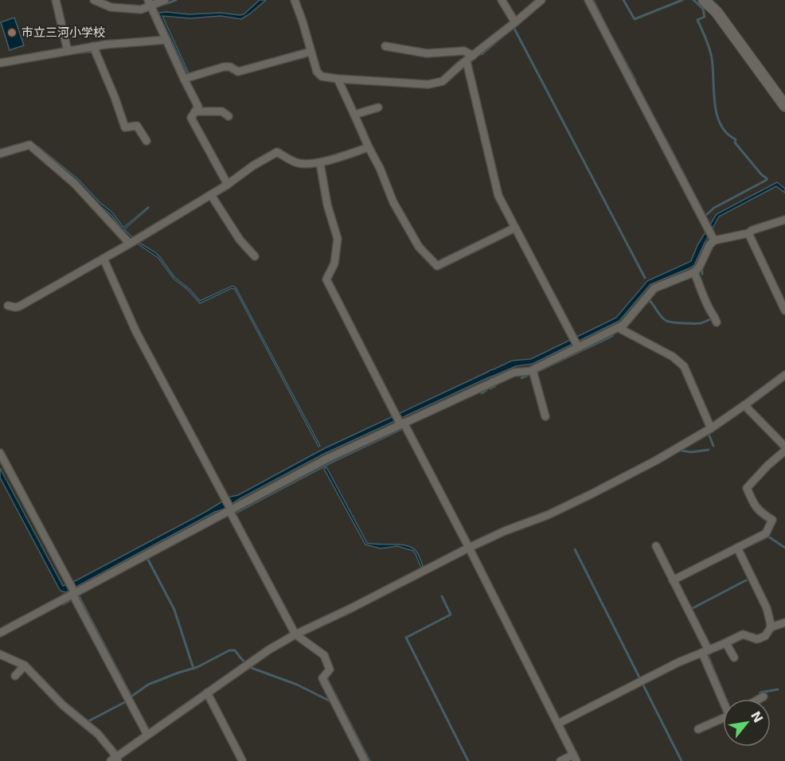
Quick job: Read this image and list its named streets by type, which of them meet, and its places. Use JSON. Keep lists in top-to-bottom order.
{
  "places": ["市立三河小学校"],
  "north": "top right"
}
